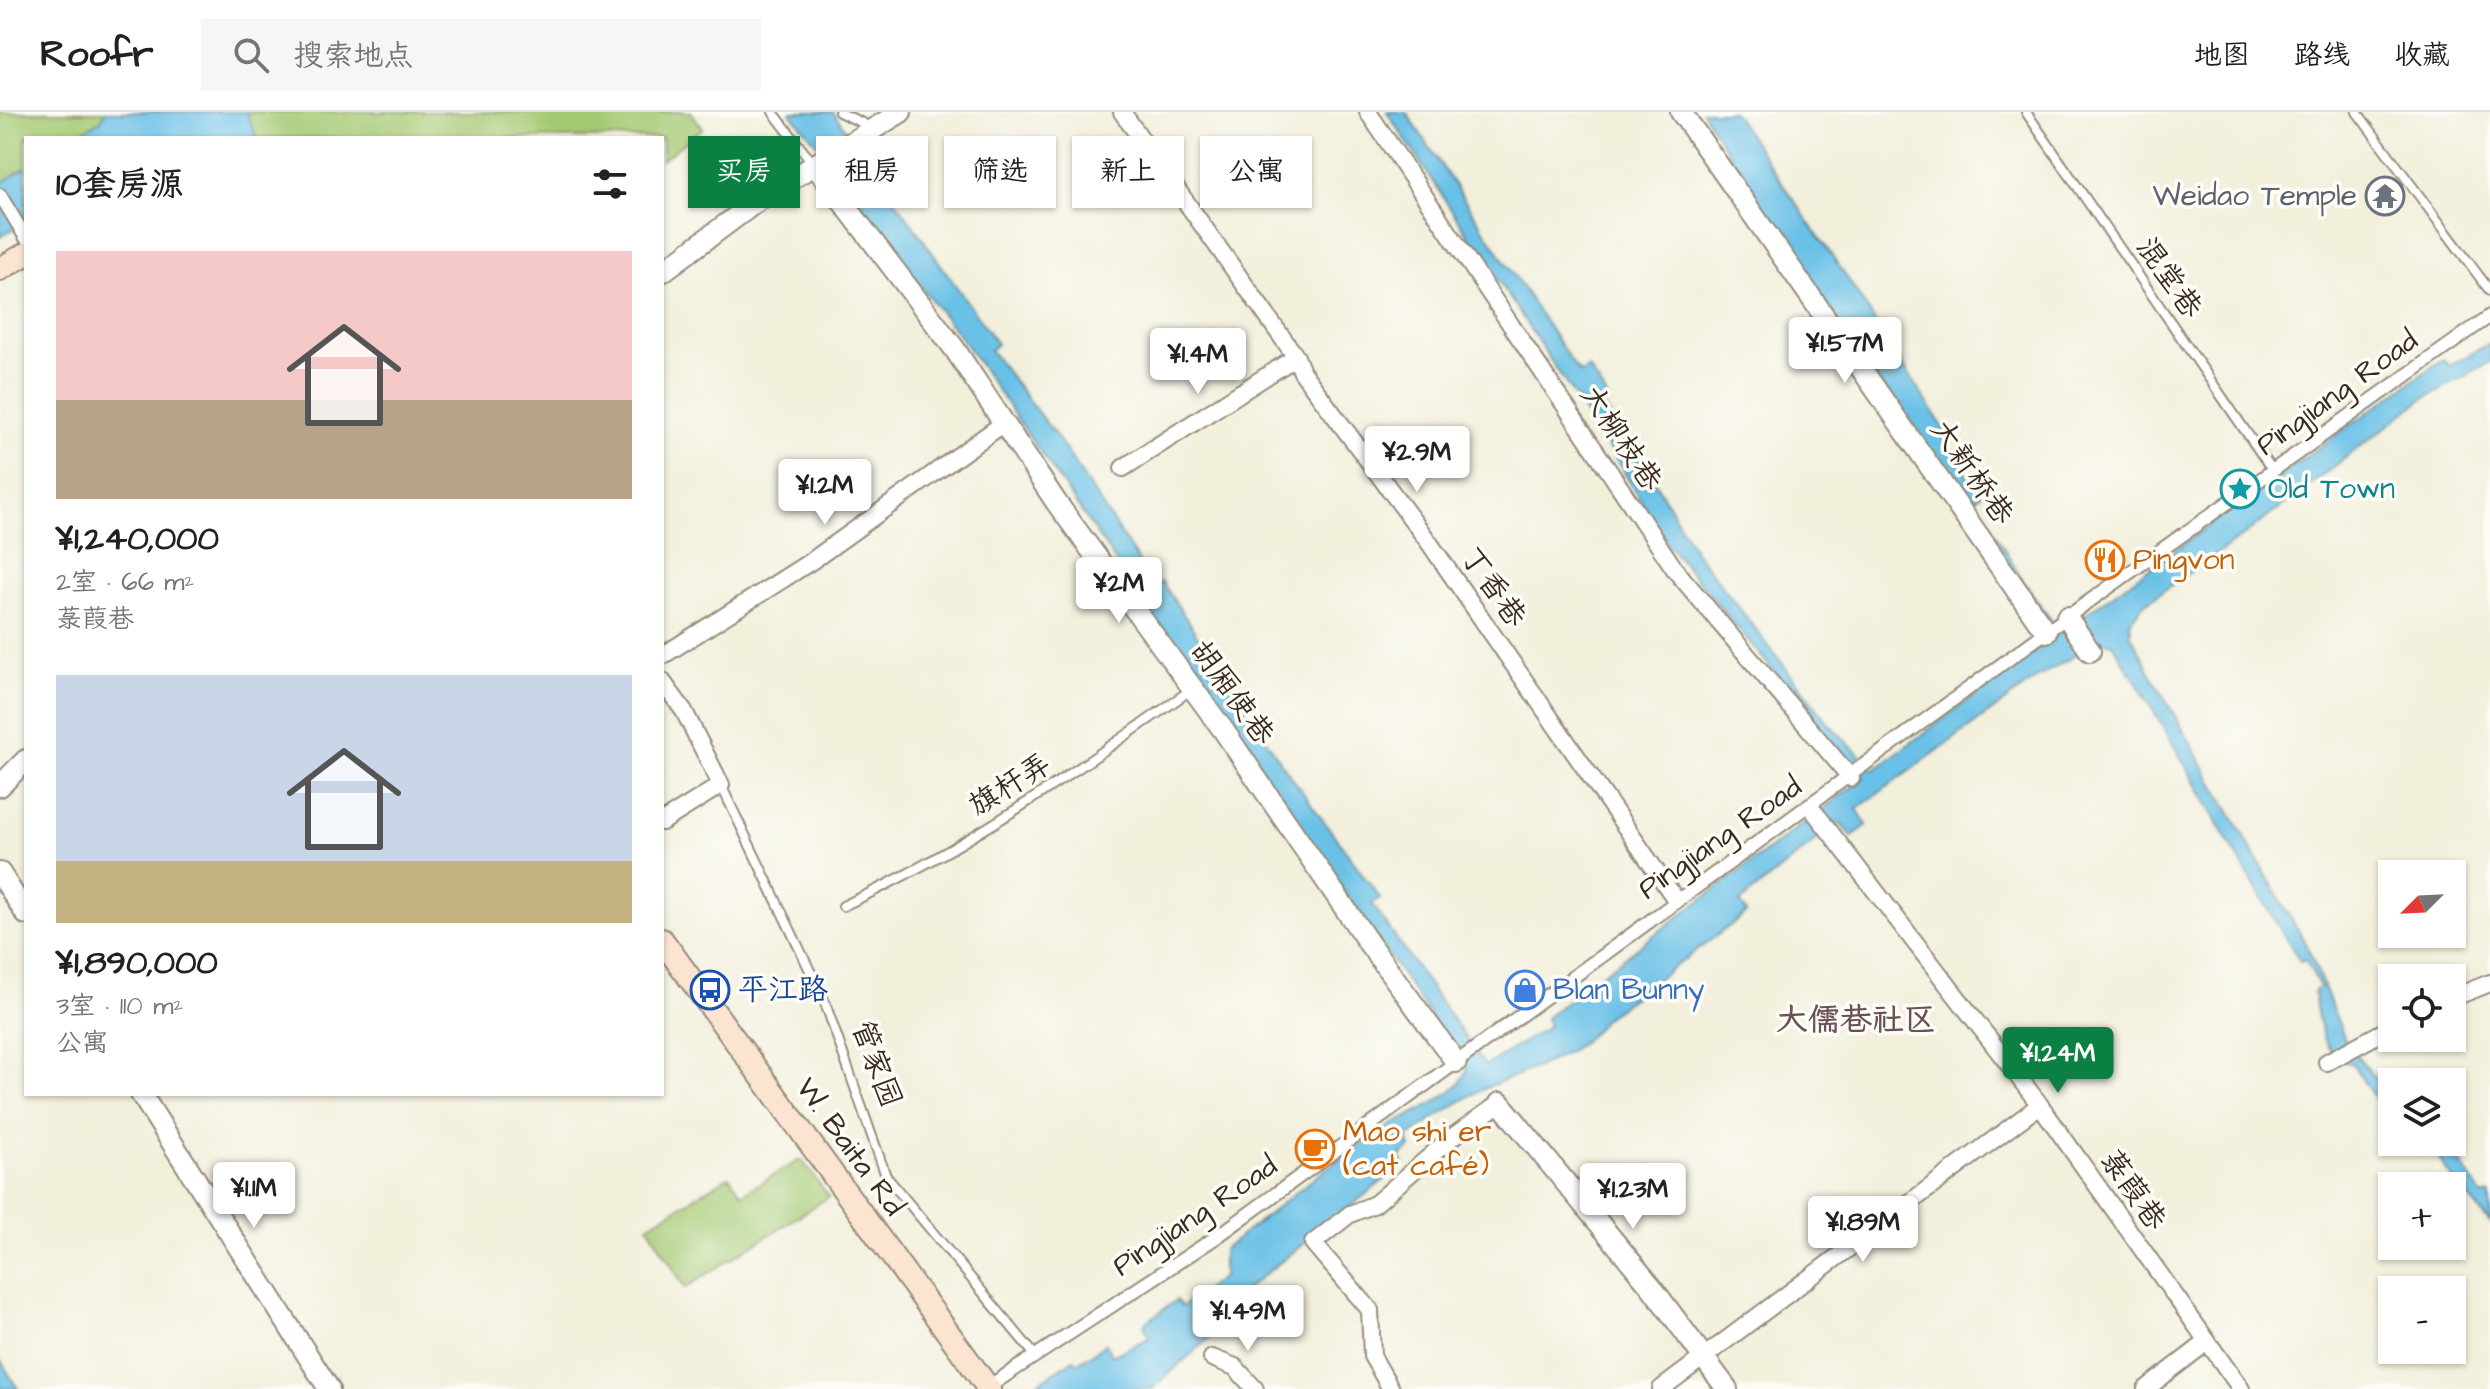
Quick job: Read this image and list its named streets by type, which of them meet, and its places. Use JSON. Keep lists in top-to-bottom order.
{
  "streets": {
    "main road": ["W. Baita Rd"],
    "street": [
      "Pingjiang Road",
      "大柳枝巷",
      "大新桥巷",
      "丁香巷",
      "胡厢使巷",
      "管家园",
      "菉葭巷"
    ],
    "lane": ["混堂巷", "旗杆弄"]
  },
  "crossings": [
    ["混堂巷", "Pingjiang Road"],
    ["Pingjiang Road", "大柳枝巷"],
    ["Pingjiang Road", "大新桥巷"],
    ["Pingjiang Road", "丁香巷"],
    ["Pingjiang Road", "胡厢使巷"],
    ["Pingjiang Road", "管家园"],
    ["Pingjiang Road", "W. Baita Rd"],
    ["Pingjiang Road", "菉葭巷"],
    ["胡厢使巷", "旗杆弄"]
  ],
  "districts": ["大儒巷社区"],
  "places": {
    "temple": ["Weidao Temple"],
    "place": ["Old Town"],
    "restaurant": ["Pingvon"],
    "bus stop": ["平江路"],
    "shop": ["Blan Bunny"],
    "cafe": ["Mao shi er (cat café)"]
  },
  "north": "bottom left",
  "page": {
    "header": "Roofr",
    "search": "搜索地点",
    "nav": ["地图", "路线", "收藏"],
    "chip": [
      "买房",
      "租房",
      "筛选",
      "新上",
      "公寓"
    ],
    "heading": "10套房源",
    "list": [
      {
        "name": "¥1,240,000",
        "note": "2室 · 66 m² · 菉葭巷"
      },
      {
        "name": "¥1,890,000",
        "note": "3室 · 110 m² · 公寓"
      }
    ],
    "price": [
      "¥1.57M",
      "¥1.4M",
      "¥2.9M",
      "¥1.2M",
      "¥2M",
      "¥1.24M",
      "¥1.1M",
      "¥1.23M",
      "¥1.89M",
      "¥1.49M"
    ],
    "map_buttons": ["+", "−"]
  }
}
